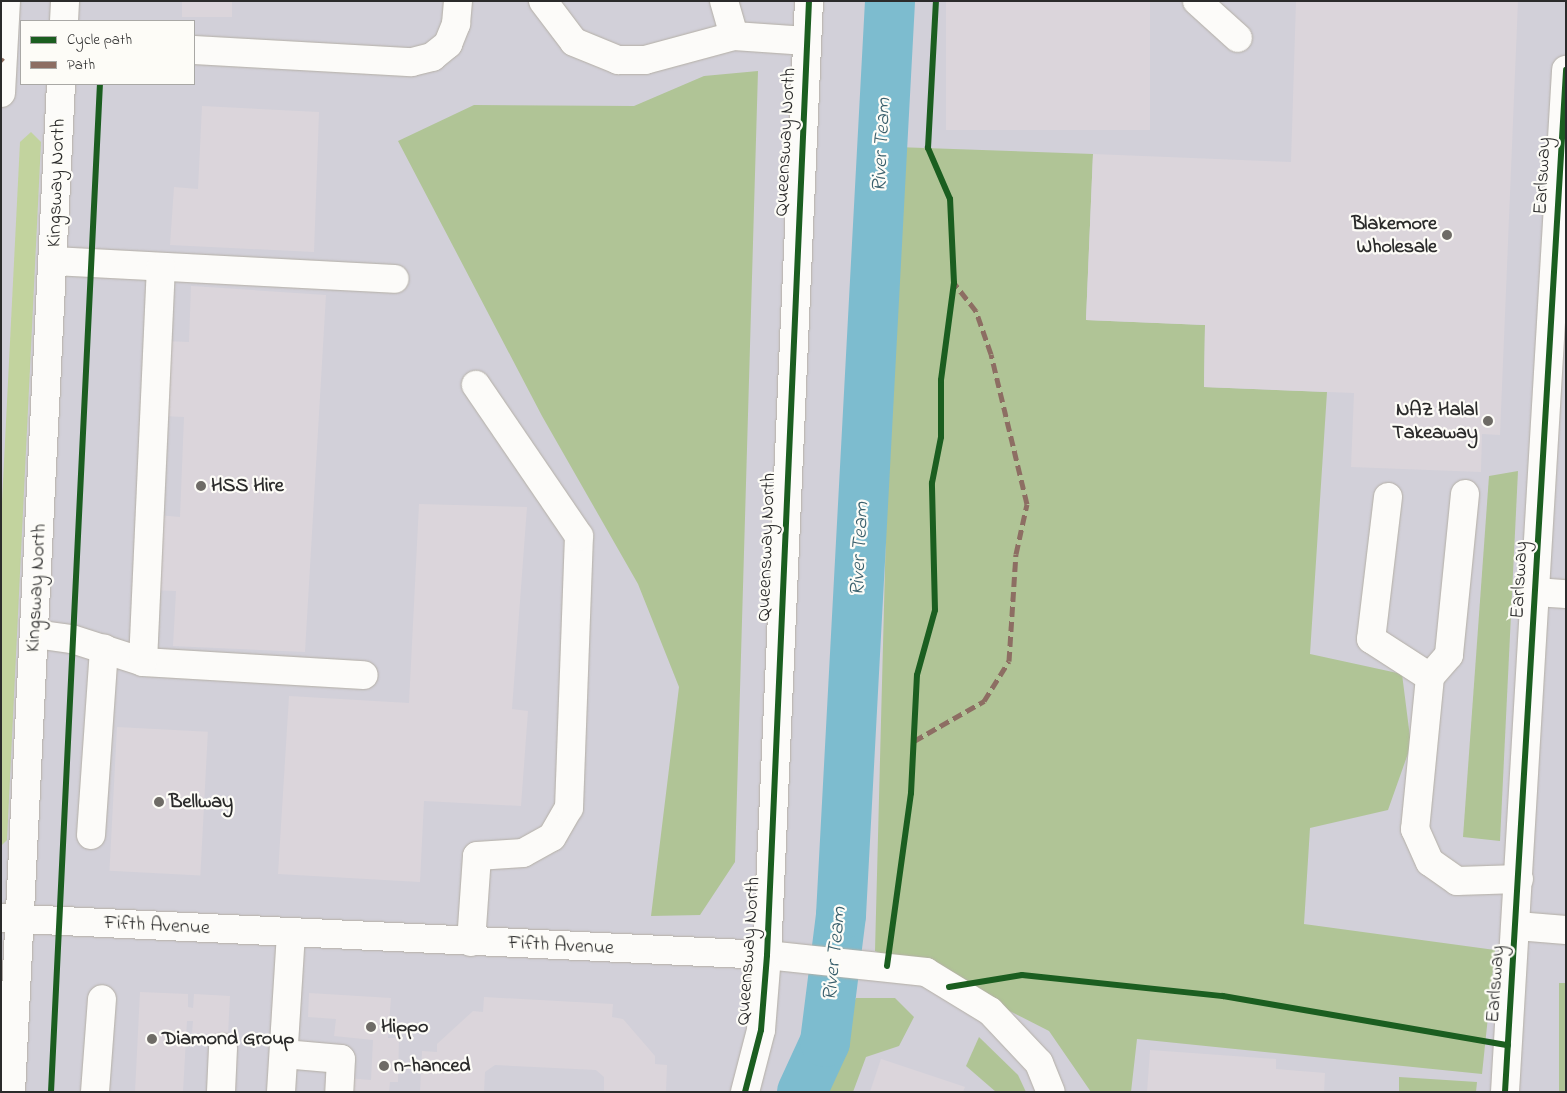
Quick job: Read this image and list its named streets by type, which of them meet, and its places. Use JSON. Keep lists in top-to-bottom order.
{
  "streets": {
    "street": [
      "Queensway North",
      "Earlsway",
      "Kingsway North",
      "Fifth Avenue"
    ]
  },
  "crossings": [
    ["Queensway North", "Fifth Avenue"],
    ["Kingsway North", "Fifth Avenue"]
  ],
  "water": ["River Team"],
  "places": [
    "Blakemore Wholesale",
    "NAZ Halal Takeaway",
    "HSS Hire",
    "Bellway",
    "Hippo",
    "Diamond Group",
    "n-hanced"
  ],
  "legend": ["Cycle path", "Path"]
}
